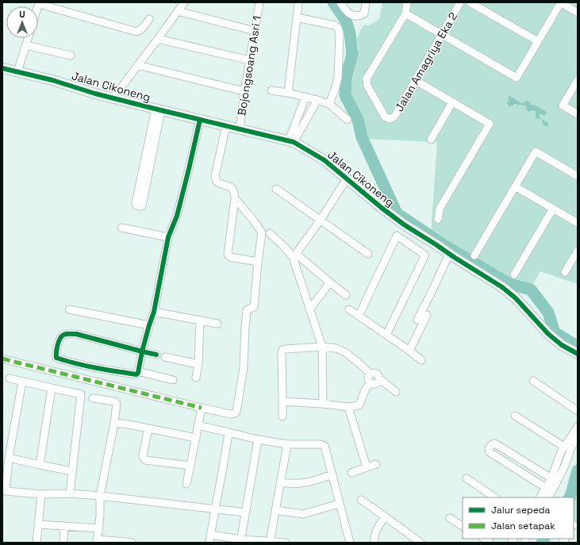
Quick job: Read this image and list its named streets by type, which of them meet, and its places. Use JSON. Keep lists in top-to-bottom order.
{
  "streets": {
    "street": ["Jalan Amagriya Eka 2", "Bojongsoang Asri 1", "Jalan Cikoneng"]
  },
  "crossings": [
    ["Bojongsoang Asri 1", "Jalan Cikoneng"]
  ],
  "legend": ["Jalur sepeda", "Jalan setapak"],
  "north": "top"
}
